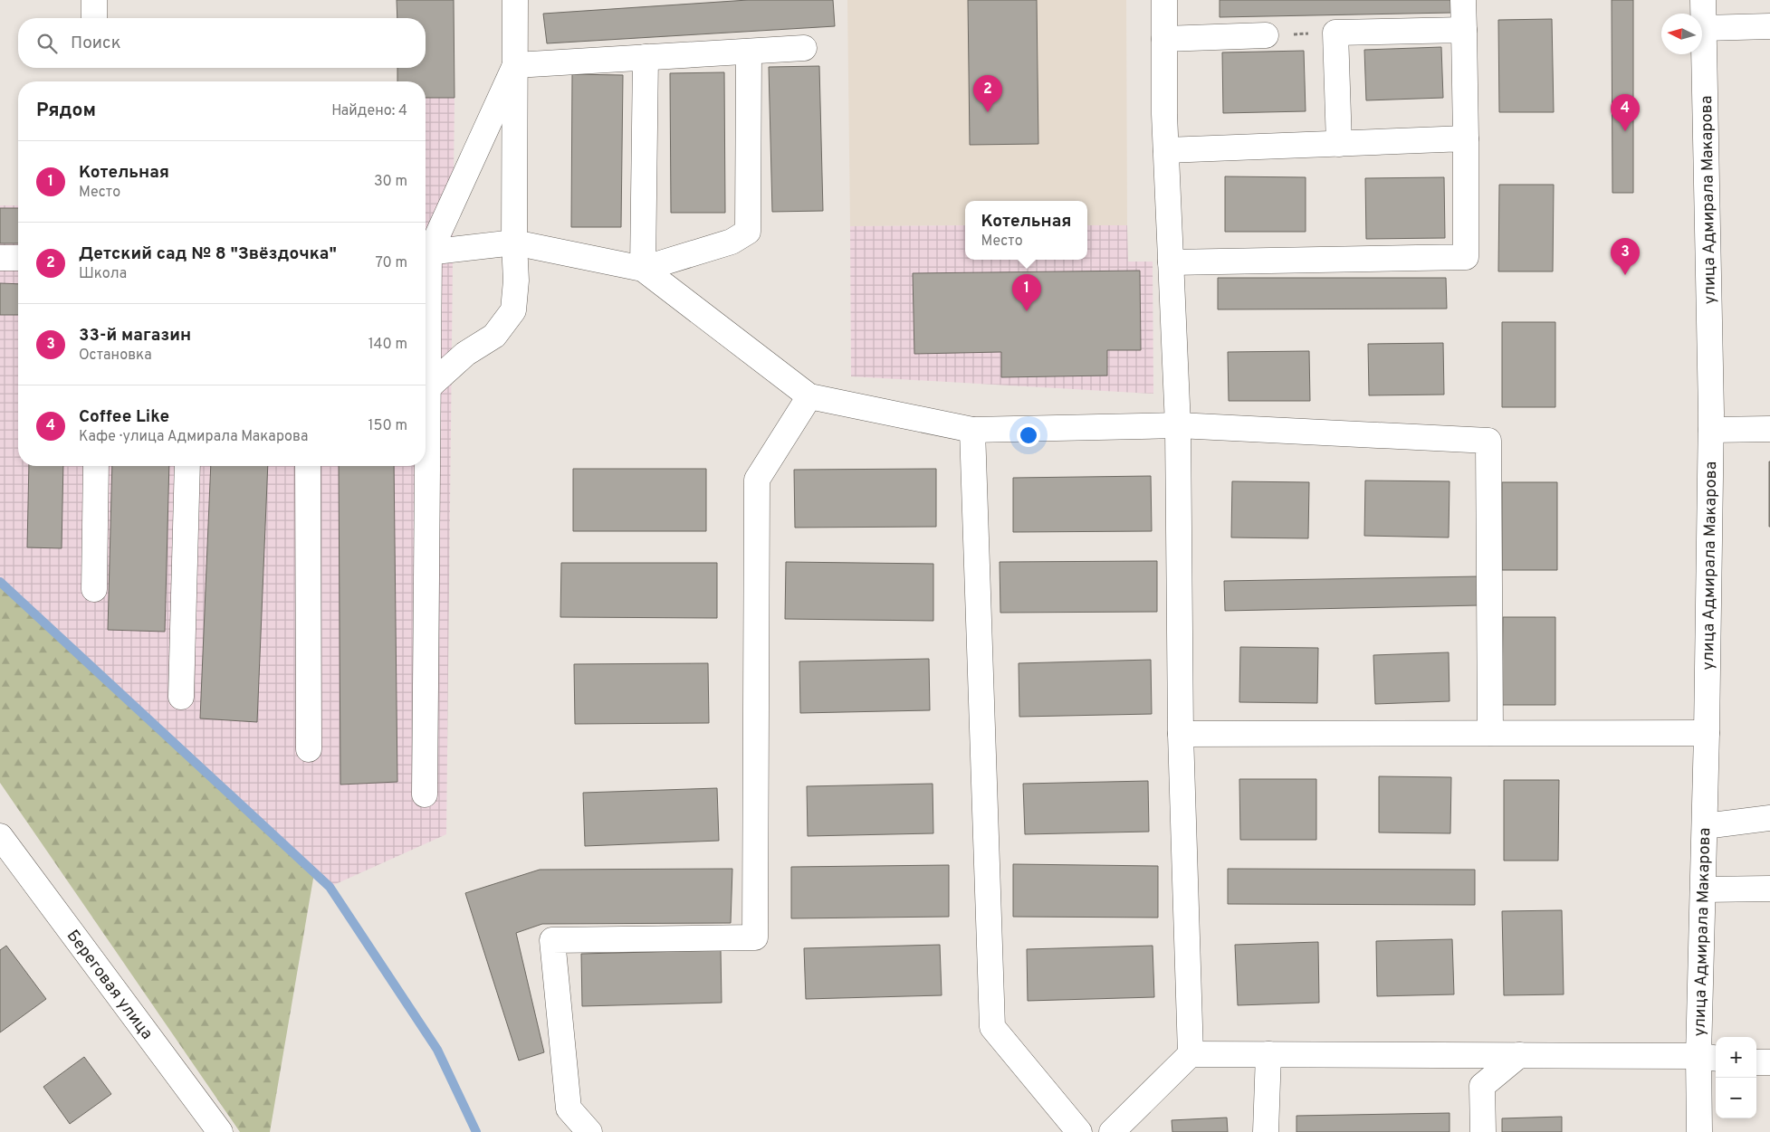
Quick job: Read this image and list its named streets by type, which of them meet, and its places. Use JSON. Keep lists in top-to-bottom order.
{
  "streets": {
    "street": ["улица Адмирала Макарова", "Береговая улица"]
  },
  "north": "left",
  "page": {
    "search": "Поиск",
    "pins": [
      "2",
      "4",
      "3",
      "1"
    ],
    "heading": ["Рядом", "Найдено: 4"],
    "list": [
      {
        "mark": "1",
        "name": "Котельная",
        "note": "Место",
        "value": "30 m"
      },
      {
        "mark": "2",
        "name": "Детский сад № 8 \"Звёздочка\"",
        "note": "Школа",
        "value": "70 m"
      },
      {
        "mark": "3",
        "name": "33-й магазин",
        "note": "Остановка",
        "value": "140 m"
      },
      {
        "mark": "4",
        "name": "Coffee Like",
        "note": "Кафе · улица Адмирала Макарова",
        "value": "150 m"
      }
    ],
    "popup": ["Котельная", "Место"],
    "map_buttons": ["+", "−"]
  }
}
